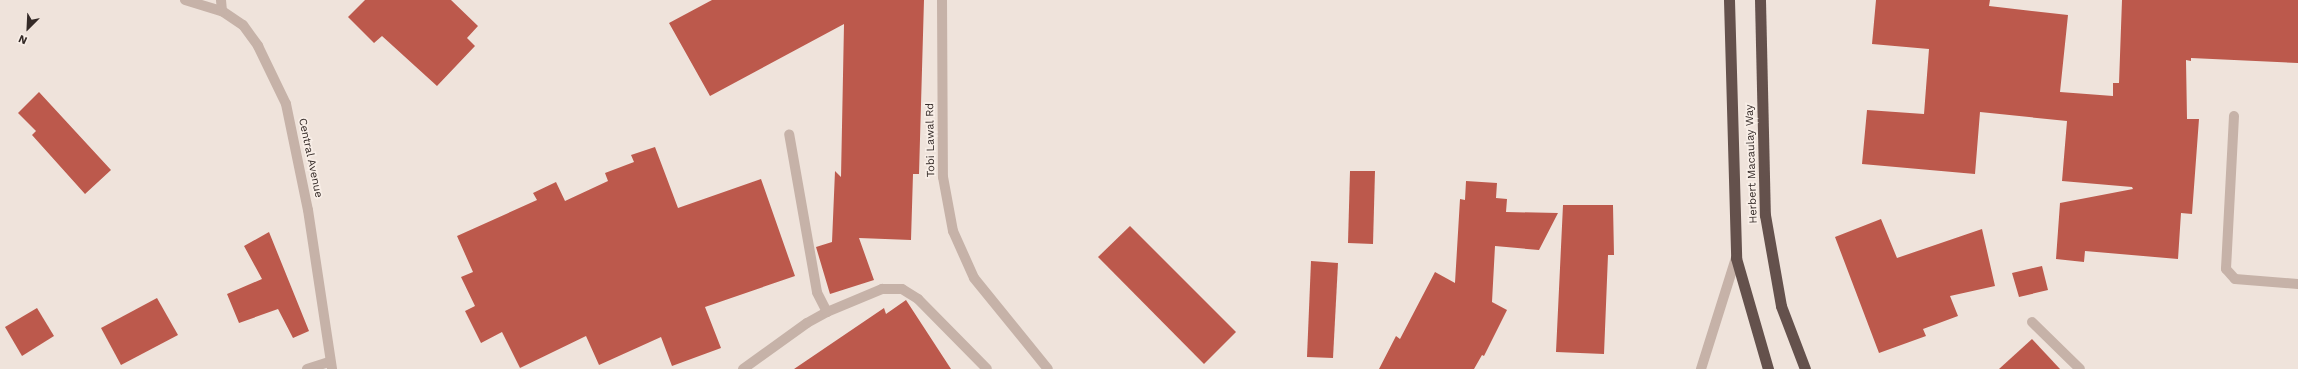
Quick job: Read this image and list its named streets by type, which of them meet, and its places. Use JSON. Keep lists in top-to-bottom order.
{
  "streets": {
    "highway": ["Herbert Macaulay Way"],
    "street": ["Tobi Lawal Rd", "Central Avenue"]
  },
  "north": "bottom left"
}
